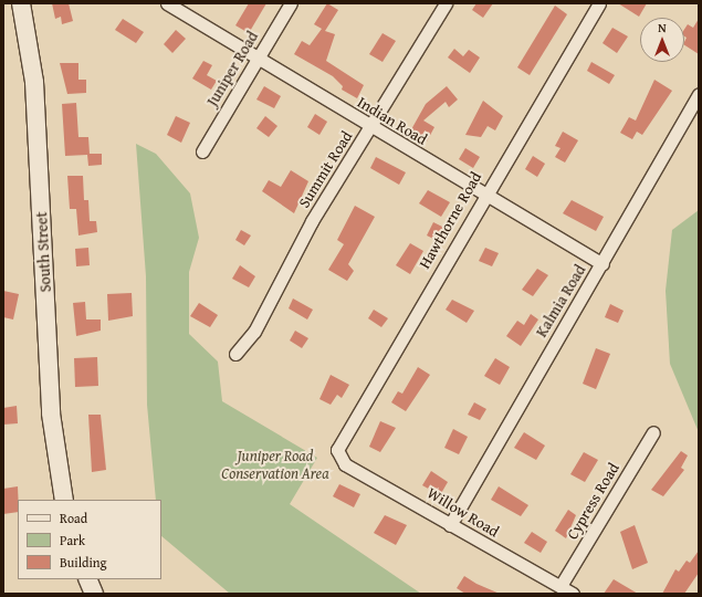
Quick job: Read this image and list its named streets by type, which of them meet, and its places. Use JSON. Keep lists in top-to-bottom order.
{
  "streets": {
    "main road": ["South Street"],
    "street": [
      "Juniper Road",
      "Indian Road",
      "Summit Road",
      "Hawthorne Road",
      "Kalmia Road",
      "Cypress Road",
      "Willow Road"
    ]
  },
  "crossings": [
    ["Juniper Road", "Indian Road"],
    ["Indian Road", "Summit Road"],
    ["Indian Road", "Hawthorne Road"],
    ["Indian Road", "Kalmia Road"],
    ["Hawthorne Road", "Willow Road"],
    ["Kalmia Road", "Willow Road"],
    ["Cypress Road", "Willow Road"]
  ],
  "parks": ["Juniper Road Conservation Area"],
  "legend": ["Road", "Park", "Building"],
  "north": "top"
}
